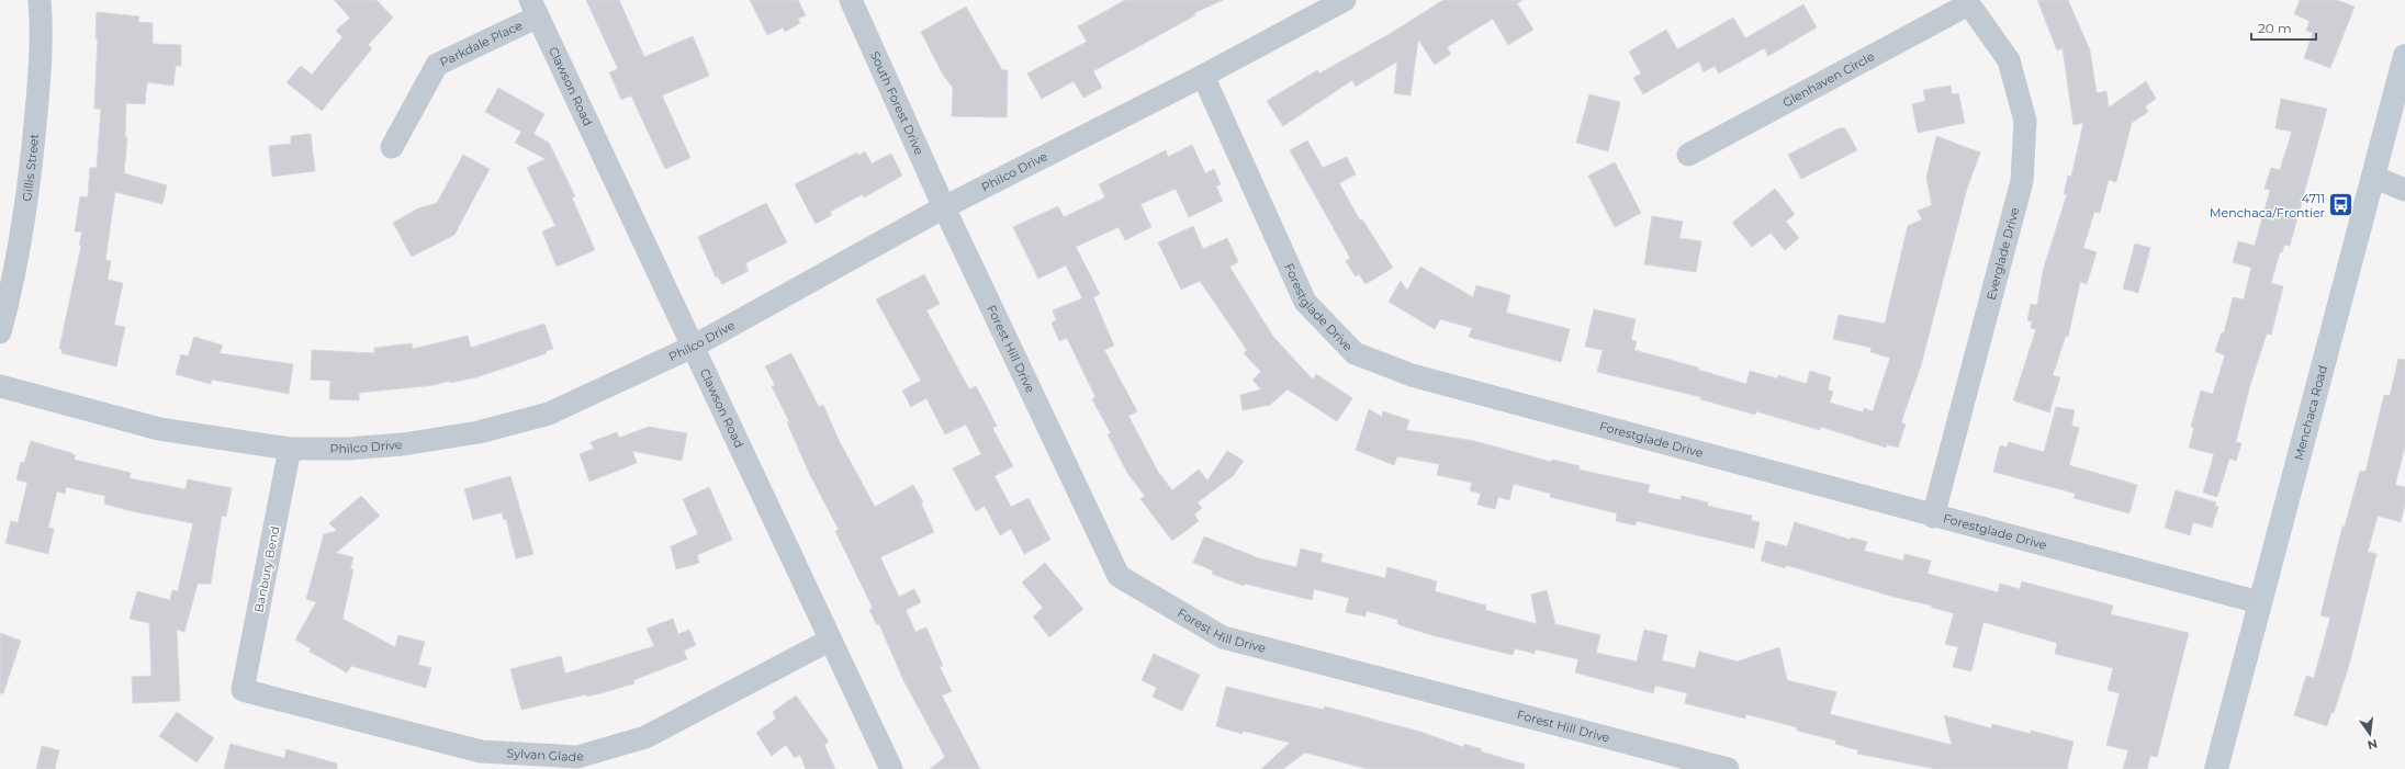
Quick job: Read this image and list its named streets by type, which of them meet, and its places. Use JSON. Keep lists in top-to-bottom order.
{
  "streets": {
    "main road": ["Menchaca Road"],
    "street": [
      "Parkdale Place",
      "Glenhaven Circle",
      "Clawson Road",
      "South Forest Drive",
      "Gillis Street",
      "Philco Drive",
      "Everglade Drive",
      "Forestglade Drive",
      "Forest Hill Drive",
      "Banbury Bend",
      "Sylvan Glade"
    ]
  },
  "crossings": [
    ["Parkdale Place", "Clawson Road"],
    ["Glenhaven Circle", "Everglade Drive"],
    ["Clawson Road", "Philco Drive"],
    ["Clawson Road", "Sylvan Glade"],
    ["South Forest Drive", "Philco Drive"],
    ["South Forest Drive", "Forest Hill Drive"],
    ["Philco Drive", "Forestglade Drive"],
    ["Philco Drive", "Forest Hill Drive"],
    ["Philco Drive", "Banbury Bend"],
    ["Everglade Drive", "Forestglade Drive"],
    ["Forestglade Drive", "Menchaca Road"],
    ["Banbury Bend", "Sylvan Glade"]
  ],
  "places": {
    "bus stop": ["4711 Menchaca/Frontier"]
  },
  "scale_bar": "20 m",
  "north": "bottom"
}
